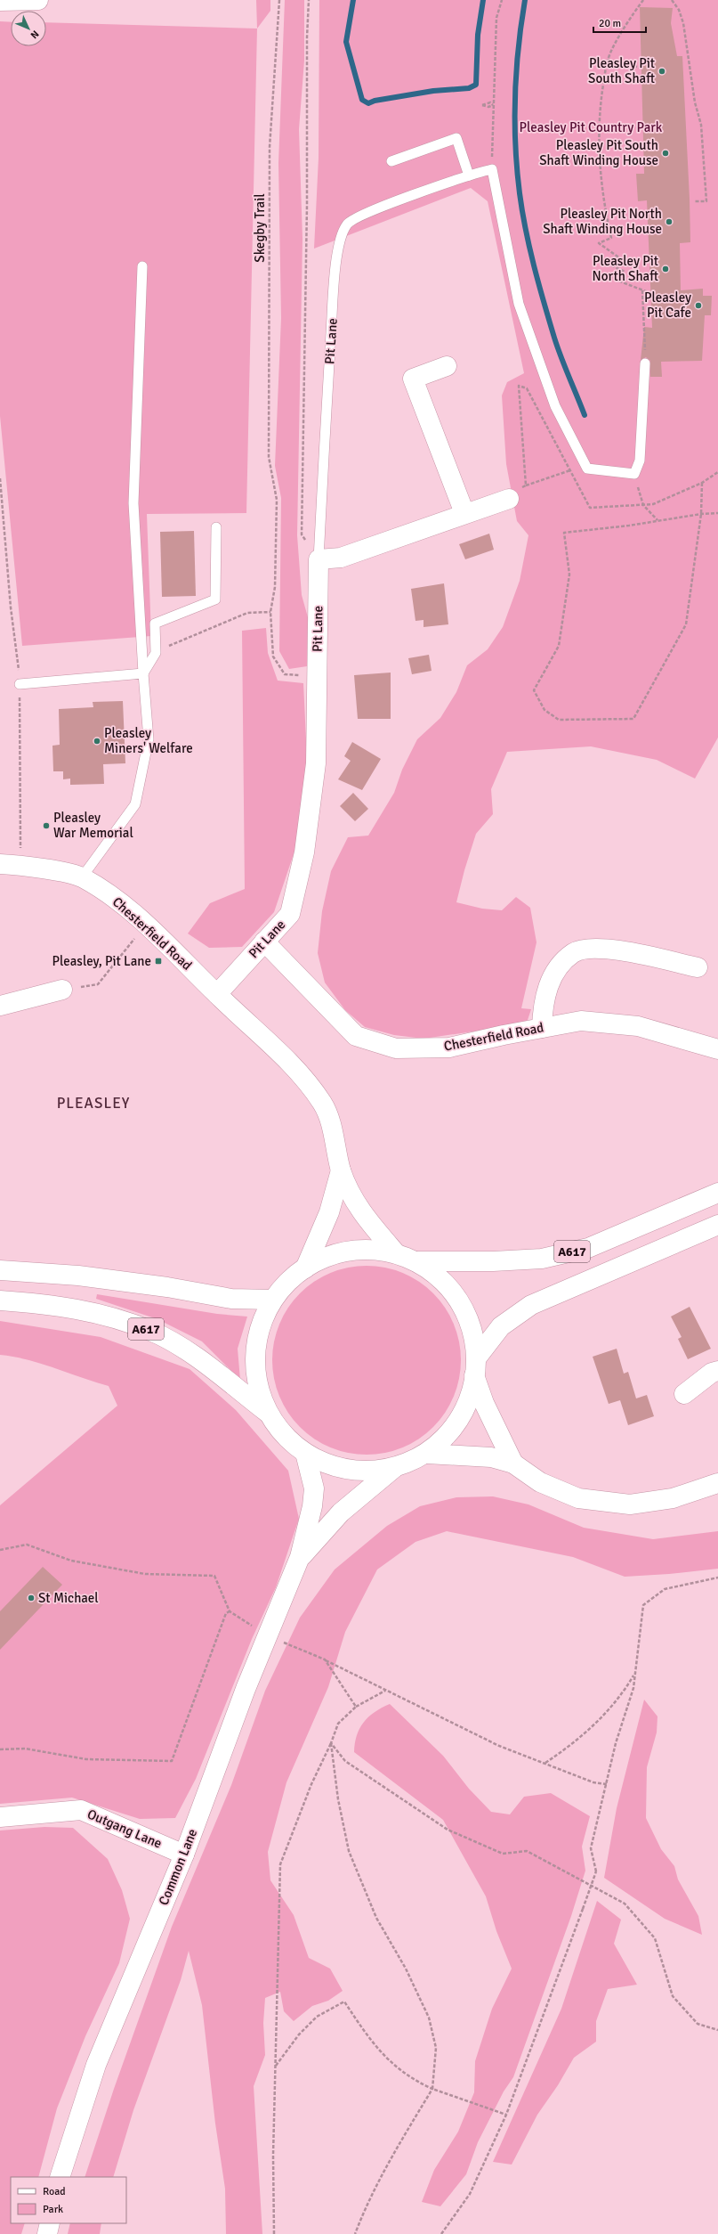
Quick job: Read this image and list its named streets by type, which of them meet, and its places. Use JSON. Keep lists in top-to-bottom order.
{
  "streets": {
    "main road": [
      "Pit Lane",
      "Chesterfield Road",
      "A617",
      "Outgang Lane",
      "Common Lane"
    ],
    "path": ["Skegby Trail"]
  },
  "crossings": [
    ["Pit Lane", "Chesterfield Road"],
    ["Outgang Lane", "Common Lane"]
  ],
  "districts": ["PLEASLEY"],
  "parks": ["Pleasley Pit Country Park"],
  "places": {
    "other": [
      "Pleasley Pit South Shaft",
      "Pleasley Pit South Shaft Winding House",
      "Pleasley Pit North Shaft Winding House",
      "Pleasley Pit North Shaft",
      "Pleasley Pit Cafe",
      "Pleasley Miners' Welfare",
      "Pleasley War Memorial",
      "St Michael"
    ],
    "transit": ["Pleasley, Pit Lane"]
  },
  "legend": ["Road", "Park"],
  "scale_bar": "20 m",
  "north": "bottom right"
}
